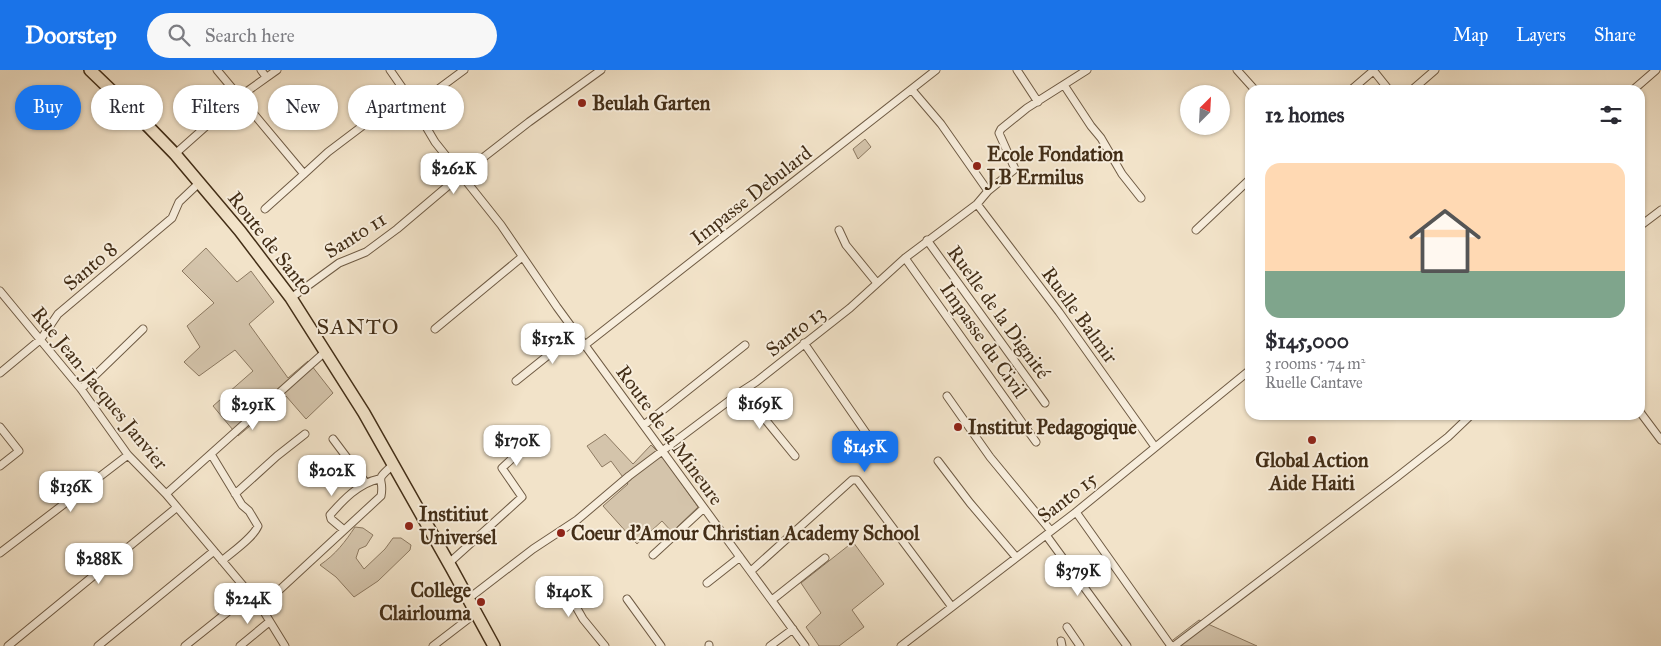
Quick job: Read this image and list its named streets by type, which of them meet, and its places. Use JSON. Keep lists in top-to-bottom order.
{
  "streets": {
    "main road": ["Route de Santo"],
    "street": [
      "Impasse Debulard",
      "Santo 11",
      "Santo 8",
      "Ruelle de la Dignité",
      "Ruelle Balmir",
      "Santo 13",
      "Impasse du Civil",
      "Rue Jean-Jacques Janvier",
      "Route de la Mineure",
      "Santo 15"
    ]
  },
  "crossings": [
    ["Impasse Debulard", "Route de la Mineure"],
    ["Santo 11", "Route de Santo"],
    ["Santo 11", "Route de la Mineure"],
    ["Route de Santo", "Santo 8"],
    ["Route de Santo", "Santo 13"],
    ["Santo 8", "Rue Jean-Jacques Janvier"],
    ["Ruelle de la Dignité", "Santo 13"],
    ["Ruelle Balmir", "Santo 13"],
    ["Ruelle Balmir", "Santo 15"],
    ["Santo 13", "Impasse du Civil"],
    ["Santo 13", "Route de la Mineure"]
  ],
  "districts": ["SANTO"],
  "places": [
    "Beulah Garten",
    "Ecole Fondation J.B Ermilus",
    "Institut Pedagogique",
    "Global Action Aide Haiti",
    "Institiut Universel",
    "Coeur d'Amour Christian Academy School",
    "College Clairlouma"
  ],
  "north": "top right",
  "page": {
    "header": "Doorstep",
    "search": "Search here",
    "nav": ["Map", "Layers", "Share"],
    "chip": [
      "Buy",
      "Rent",
      "Filters",
      "New",
      "Apartment"
    ],
    "heading": "12 homes",
    "list": [
      {
        "name": "$145,000",
        "note": "3 rooms · 74 m² · Ruelle Cantave"
      }
    ],
    "price": [
      "$262K",
      "$152K",
      "$169K",
      "$291K",
      "$170K",
      "$145K",
      "$202K",
      "$136K",
      "$288K",
      "$379K",
      "$140K",
      "$224K"
    ]
  }
}
